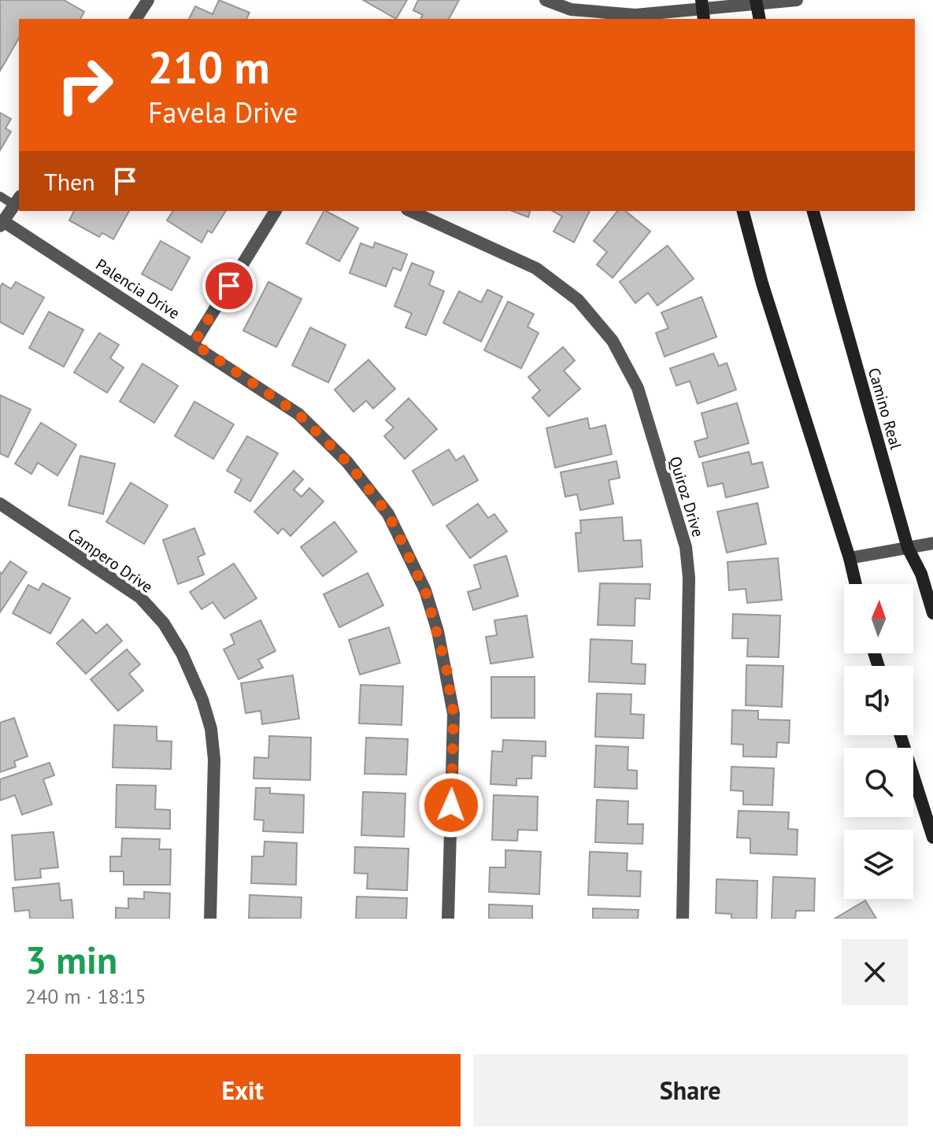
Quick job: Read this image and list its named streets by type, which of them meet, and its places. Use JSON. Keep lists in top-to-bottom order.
{
  "streets": {
    "main road": ["Camino Real"],
    "street": ["Palencia Drive", "Quiroz Drive", "Campero Drive"]
  },
  "north": "top",
  "page": {
    "turn": ["210 m", "Favela Drive"],
    "then": "Then",
    "heading": ["3 min", "240 m · 18:15"],
    "buttons": ["Exit", "Share"]
  }
}
